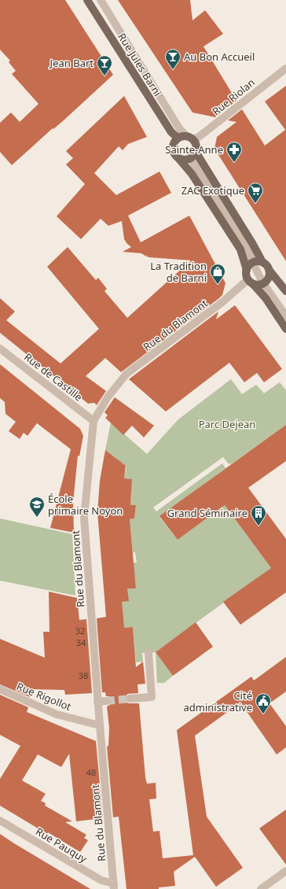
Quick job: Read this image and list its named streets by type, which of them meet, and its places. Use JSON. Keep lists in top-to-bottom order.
{
  "streets": {
    "main road": ["Rue Jules Barni"],
    "street": [
      "Rue Riolan",
      "Rue du Blamont",
      "Rue de Castille",
      "Rue Rigollot",
      "Rue Pauquy"
    ]
  },
  "crossings": [
    ["Rue Jules Barni", "Rue Riolan"],
    ["Rue du Blamont", "Rue de Castille"],
    ["Rue du Blamont", "Rue Rigollot"],
    ["Rue du Blamont", "Rue Pauquy"]
  ],
  "parks": ["Parc Dejean"],
  "places": {
    "bar": ["Au Bon Accueil", "Jean Bart"],
    "pharmacy": ["Sainte-Anne"],
    "supermarket": ["ZAC Exotique"],
    "shop": ["La Tradition de Barni"],
    "school or university": ["École primaire Noyon"],
    "building": ["Grand Séminaire"],
    "public building": ["Cité administrative"]
  },
  "house_numbers": [
    "32",
    "34",
    "38",
    "48"
  ]
}
